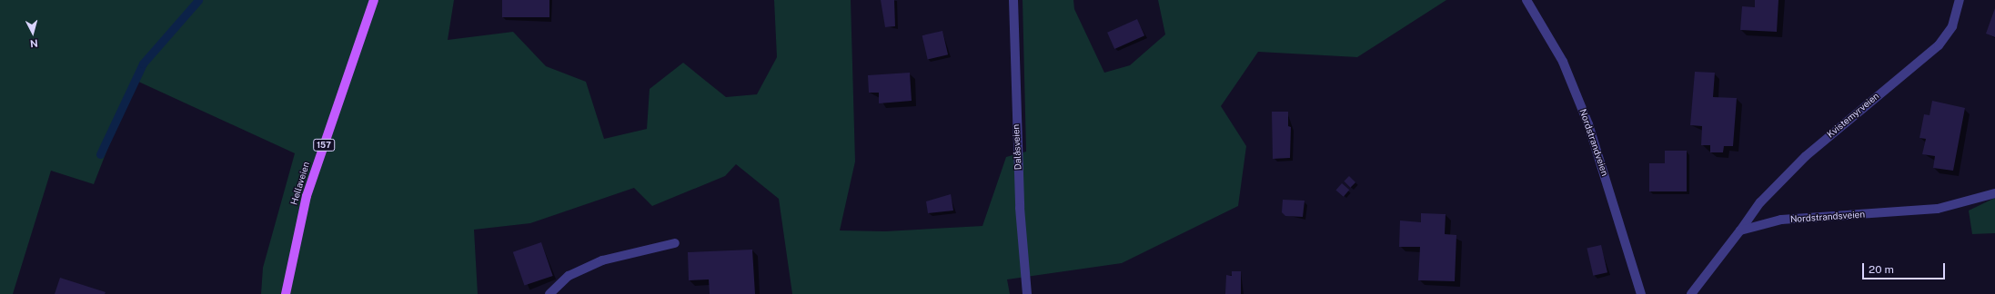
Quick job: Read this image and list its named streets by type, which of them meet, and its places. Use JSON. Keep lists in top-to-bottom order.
{
  "streets": {
    "main road": ["157", "Hellaveien"],
    "street": [
      "Kvistemyrveien",
      "Nordstrandveien",
      "Dalåsveien",
      "Nordstrandsveien"
    ]
  },
  "crossings": [
    ["Kvistemyrveien", "Nordstrandsveien"]
  ],
  "scale_bar": "20 m",
  "north": "bottom"
}
